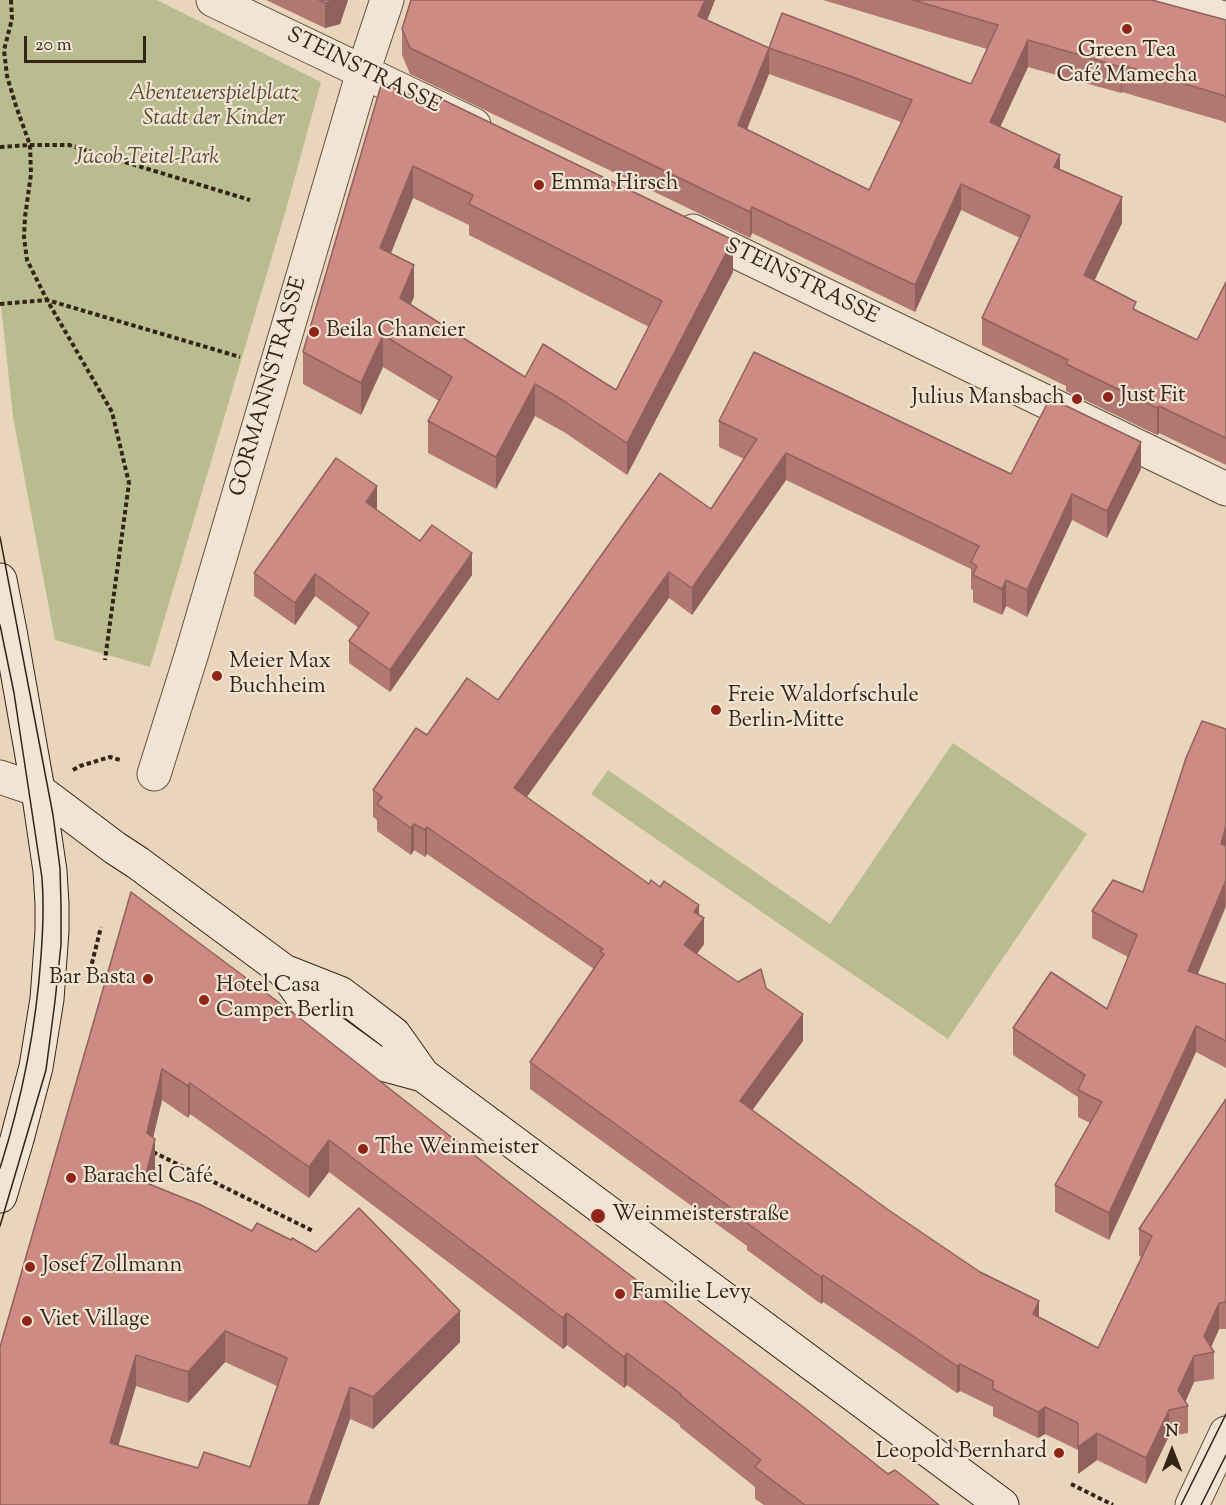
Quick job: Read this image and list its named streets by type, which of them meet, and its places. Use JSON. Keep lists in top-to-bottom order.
{
  "streets": {
    "street": ["STEINSTRASSE", "GORMANNSTRASSE"]
  },
  "crossings": [
    ["STEINSTRASSE", "GORMANNSTRASSE"]
  ],
  "parks": ["Abenteuerspielplatz Stadt der Kinder", "Jacob-Teitel-Park"],
  "places": [
    "Green Tea Café Mamecha",
    "Emma Hirsch",
    "Beila Chancier",
    "Just Fit",
    "Julius Mansbach",
    "Meier Max Buchheim",
    "Freie Waldorfschule Berlin-Mitte",
    "Bar Basta",
    "Hotel Casa Camper Berlin",
    "The Weinmeister",
    "Barachel Café",
    "Weinmeisterstraße",
    "Josef Zollmann",
    "Familie Levy",
    "Viet Village",
    "Leopold Bernhard"
  ],
  "scale_bar": "20 m",
  "north": "top"
}
